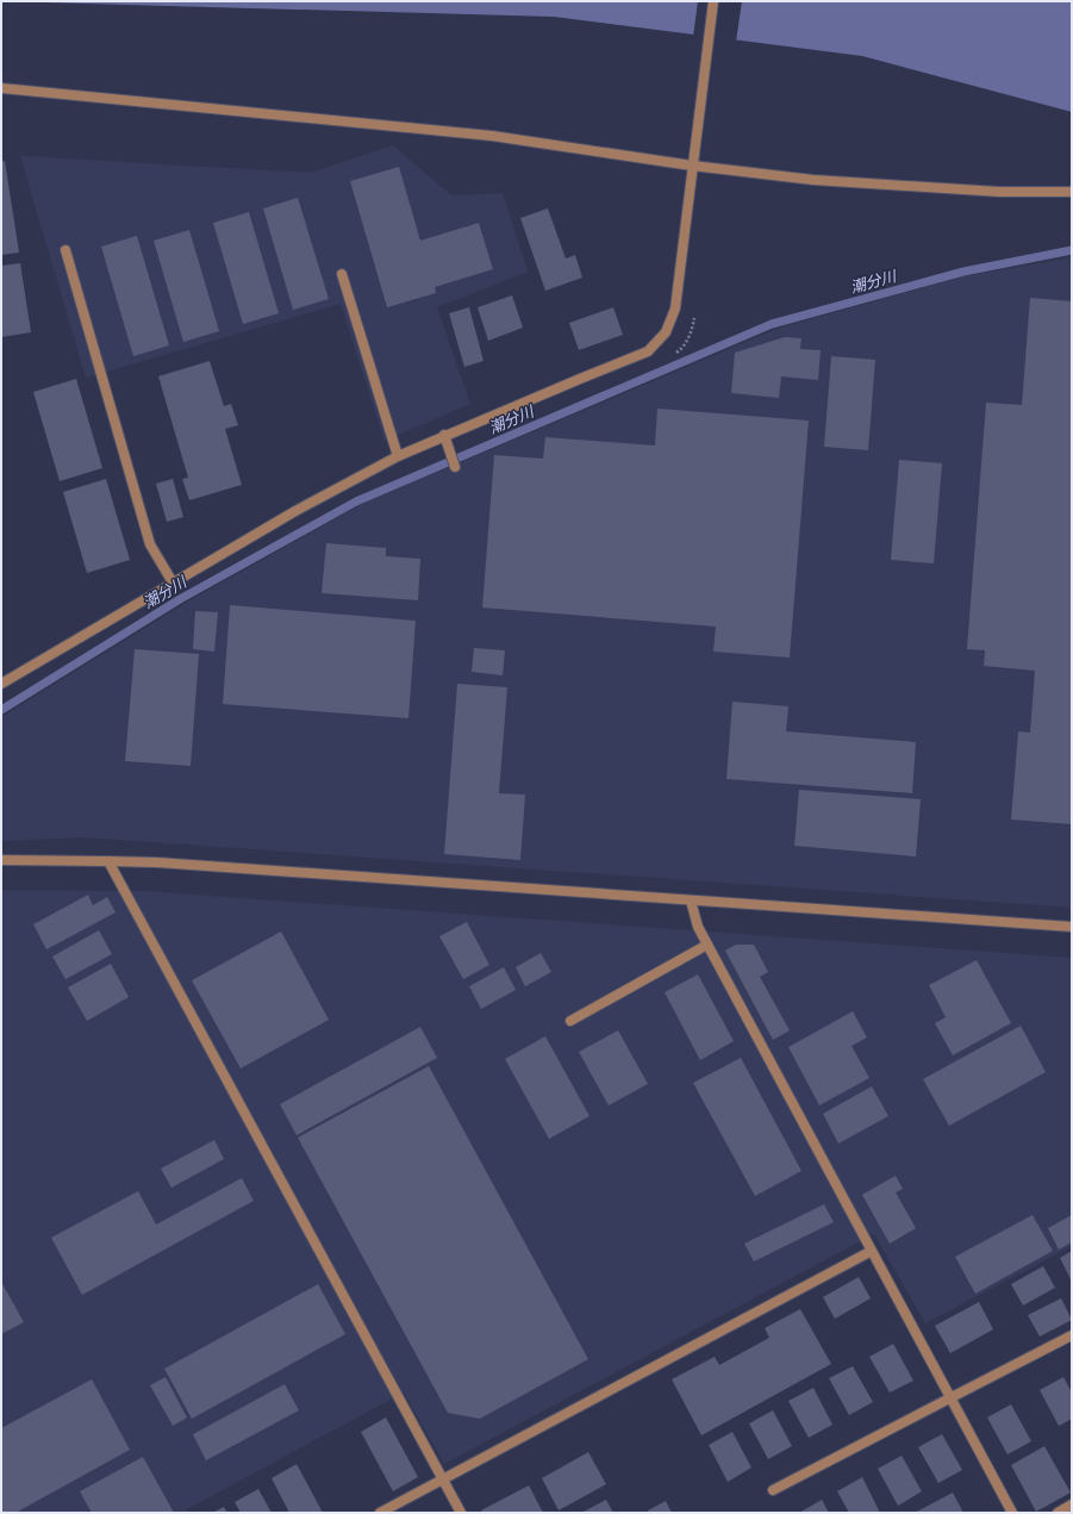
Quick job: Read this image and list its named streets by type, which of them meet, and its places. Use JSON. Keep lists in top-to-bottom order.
{
  "water": ["潮分川"]
}
